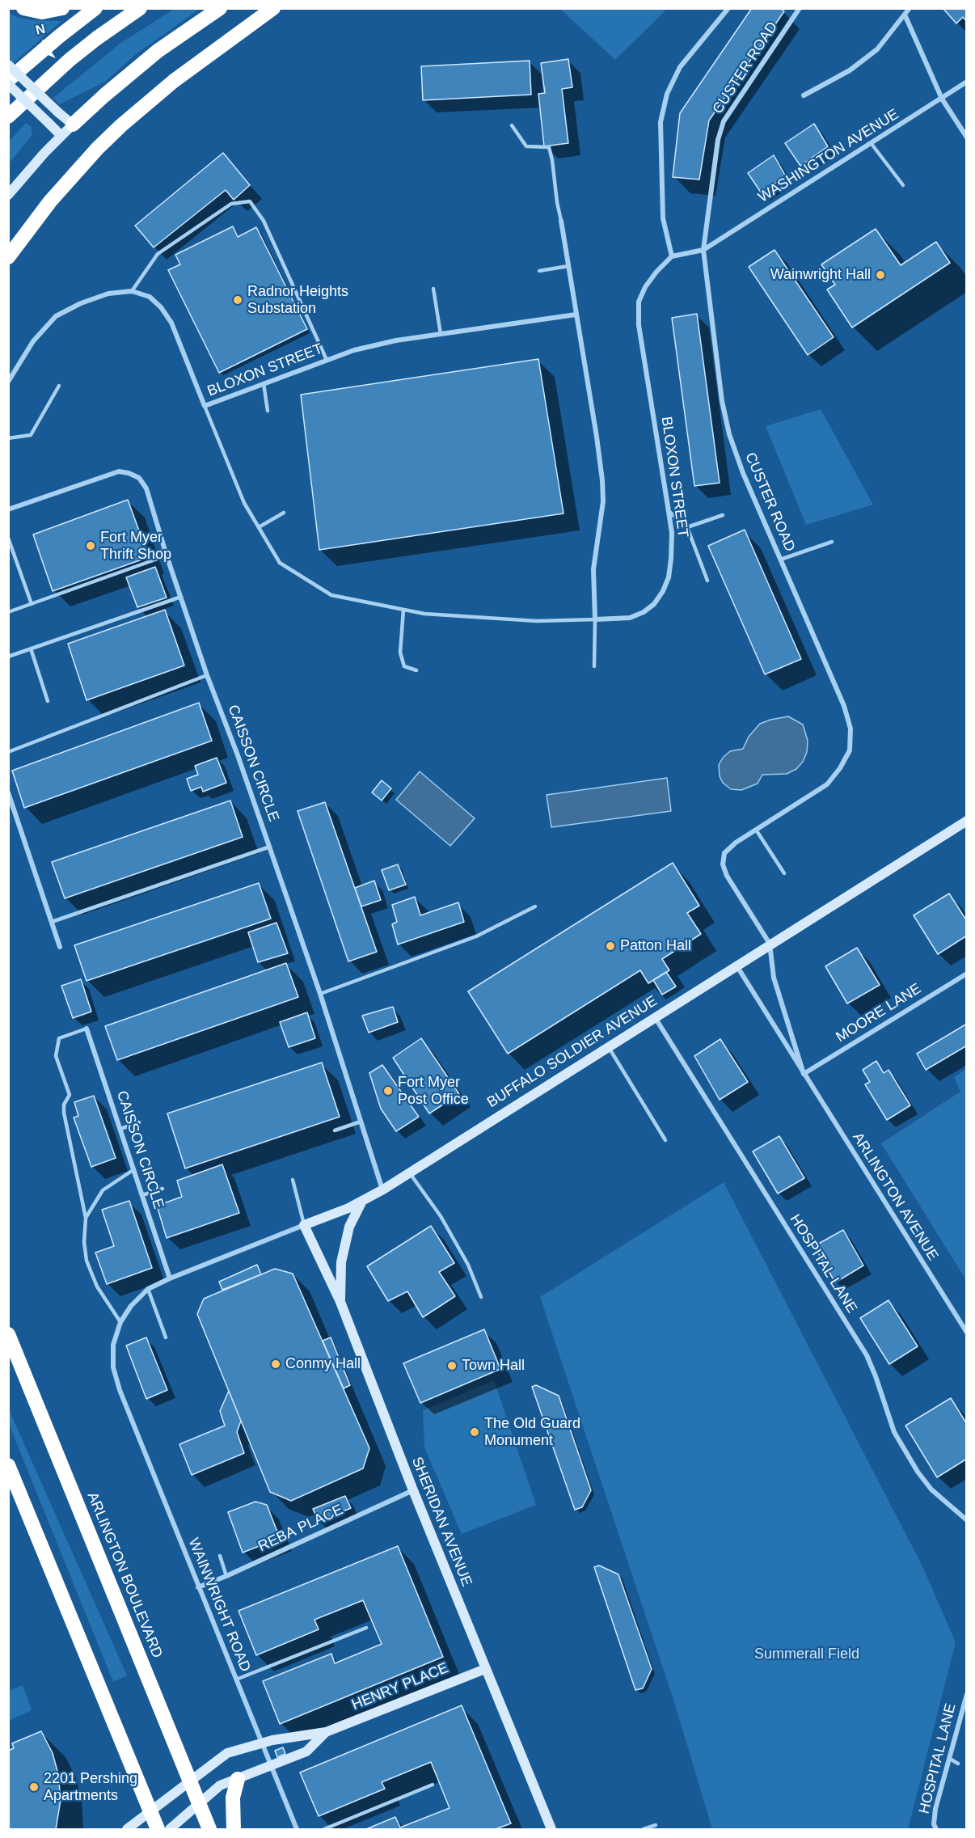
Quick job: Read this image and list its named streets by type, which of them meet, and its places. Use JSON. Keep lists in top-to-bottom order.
{
  "streets": {
    "highway": ["ARLINGTON BOULEVARD"],
    "street": [
      "CUSTER ROAD",
      "WASHINGTON AVENUE",
      "BLOXON STREET",
      "CAISSON CIRCLE",
      "MOORE LANE",
      "BUFFALO SOLDIER AVENUE",
      "ARLINGTON AVENUE",
      "HOSPITAL LANE",
      "SHERIDAN AVENUE",
      "REBA PLACE",
      "WAINWRIGHT ROAD",
      "HENRY PLACE"
    ]
  },
  "crossings": [
    ["CUSTER ROAD", "WASHINGTON AVENUE"],
    ["CUSTER ROAD", "BUFFALO SOLDIER AVENUE"],
    ["CUSTER ROAD", "ARLINGTON AVENUE"],
    ["CAISSON CIRCLE", "BUFFALO SOLDIER AVENUE"],
    ["MOORE LANE", "ARLINGTON AVENUE"],
    ["BUFFALO SOLDIER AVENUE", "ARLINGTON AVENUE"],
    ["BUFFALO SOLDIER AVENUE", "HOSPITAL LANE"],
    ["BUFFALO SOLDIER AVENUE", "SHERIDAN AVENUE"],
    ["BUFFALO SOLDIER AVENUE", "WAINWRIGHT ROAD"],
    ["SHERIDAN AVENUE", "REBA PLACE"],
    ["SHERIDAN AVENUE", "HENRY PLACE"],
    ["REBA PLACE", "WAINWRIGHT ROAD"],
    ["ARLINGTON BOULEVARD", "HENRY PLACE"],
    ["WAINWRIGHT ROAD", "HENRY PLACE"]
  ],
  "parks": ["Summerall Field"],
  "places": [
    "Wainwright Hall",
    "Radnor Heights Substation",
    "Fort Myer Thrift Shop",
    "Patton Hall",
    "Fort Myer Post Office",
    "Conmy Hall",
    "Town Hall",
    "The Old Guard Monument",
    "2201 Pershing Apartments"
  ],
  "north": "top"
}
